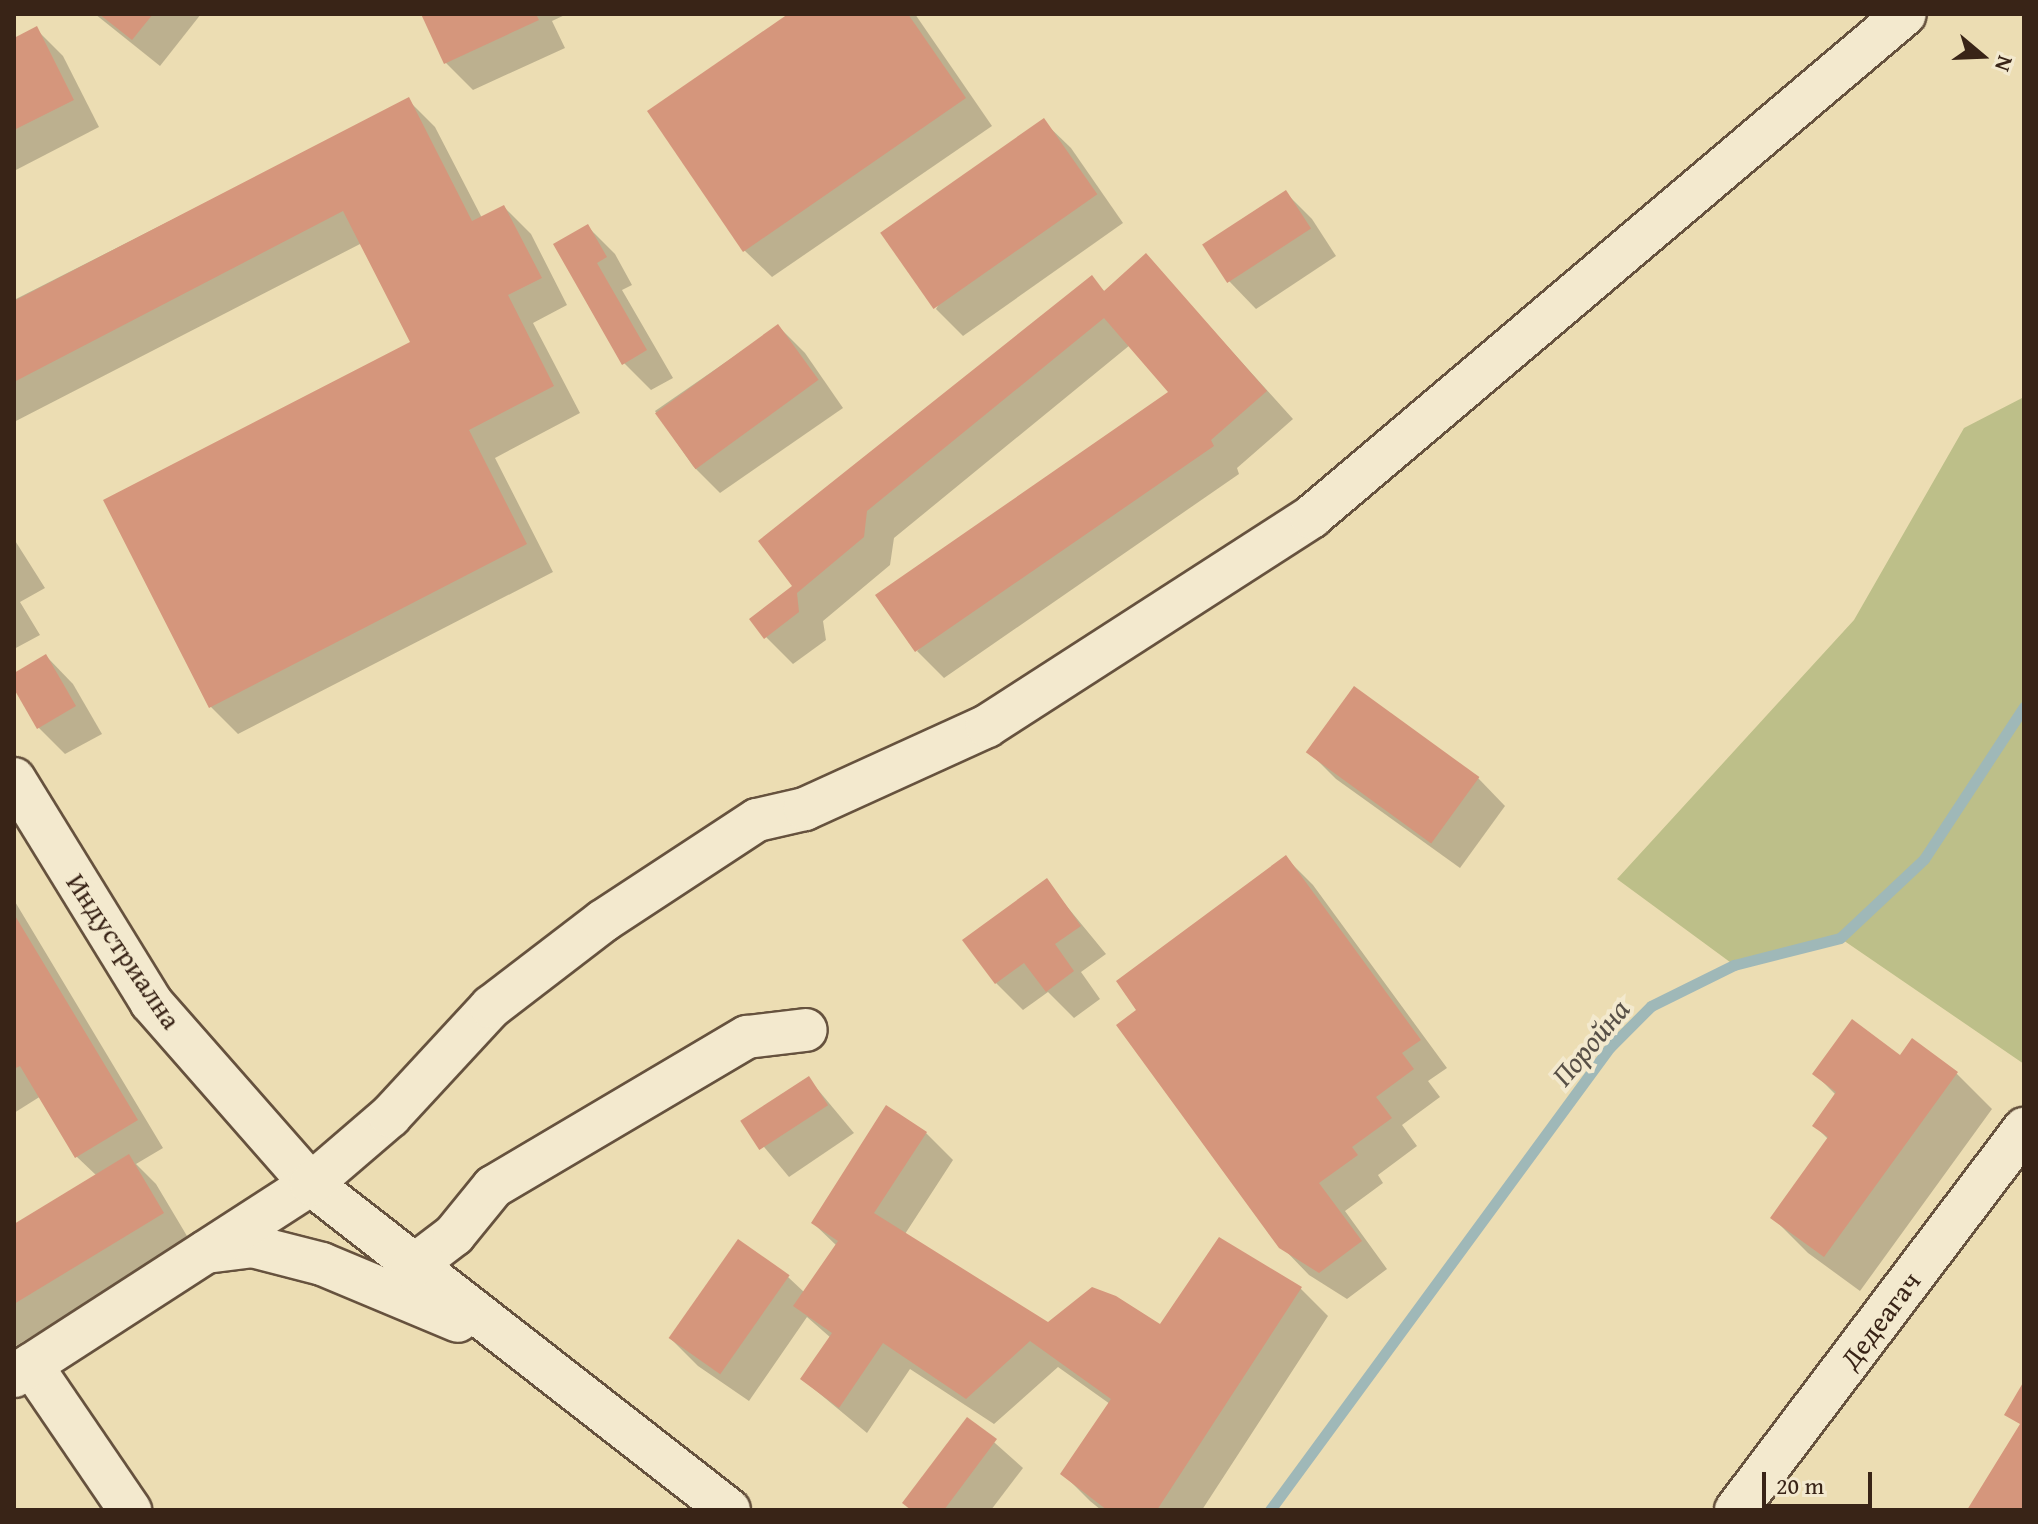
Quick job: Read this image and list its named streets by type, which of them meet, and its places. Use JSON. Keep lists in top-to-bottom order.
{
  "streets": {
    "street": ["Индустриална", "Дедеагач"]
  },
  "water": ["Поройна"],
  "scale_bar": "20 m",
  "north": "right"
}
